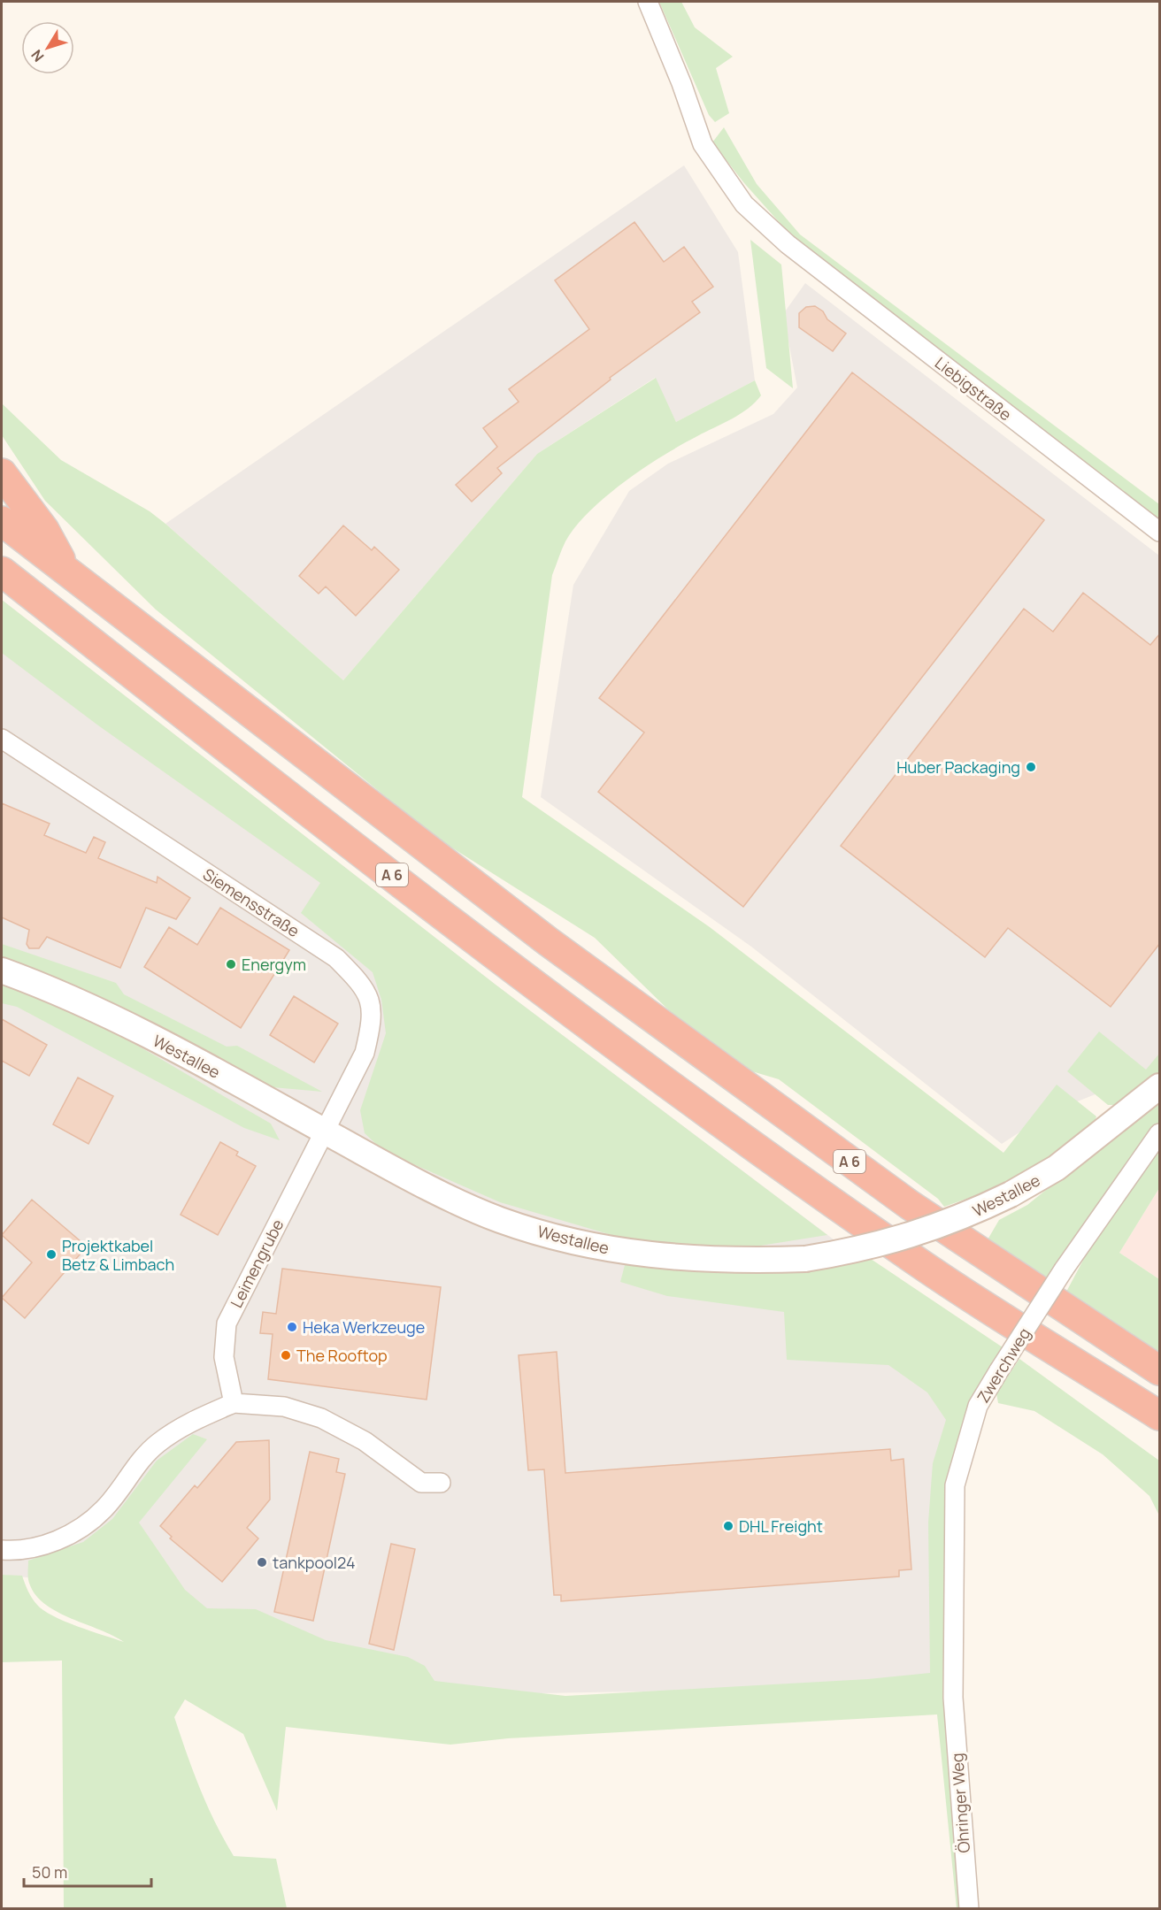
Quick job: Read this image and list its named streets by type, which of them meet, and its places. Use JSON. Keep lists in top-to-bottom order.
{
  "streets": {
    "highway": ["A 6"],
    "main road": ["Westallee"],
    "street": [
      "Liebigstraße",
      "Siemensstraße",
      "Leimengrube",
      "Zwerchweg",
      "Öhringer Weg"
    ]
  },
  "crossings": [
    ["Siemensstraße", "Westallee"],
    ["Siemensstraße", "Leimengrube"],
    ["Westallee", "Leimengrube"],
    ["Zwerchweg", "Öhringer Weg"]
  ],
  "places": [
    "Huber Packaging",
    "Energym",
    "Projektkabel Betz & Limbach",
    "Heka Werkzeuge",
    "The Rooftop",
    "DHL Freight",
    "tankpool24"
  ],
  "scale_bar": "50 m",
  "north": "bottom left"
}
